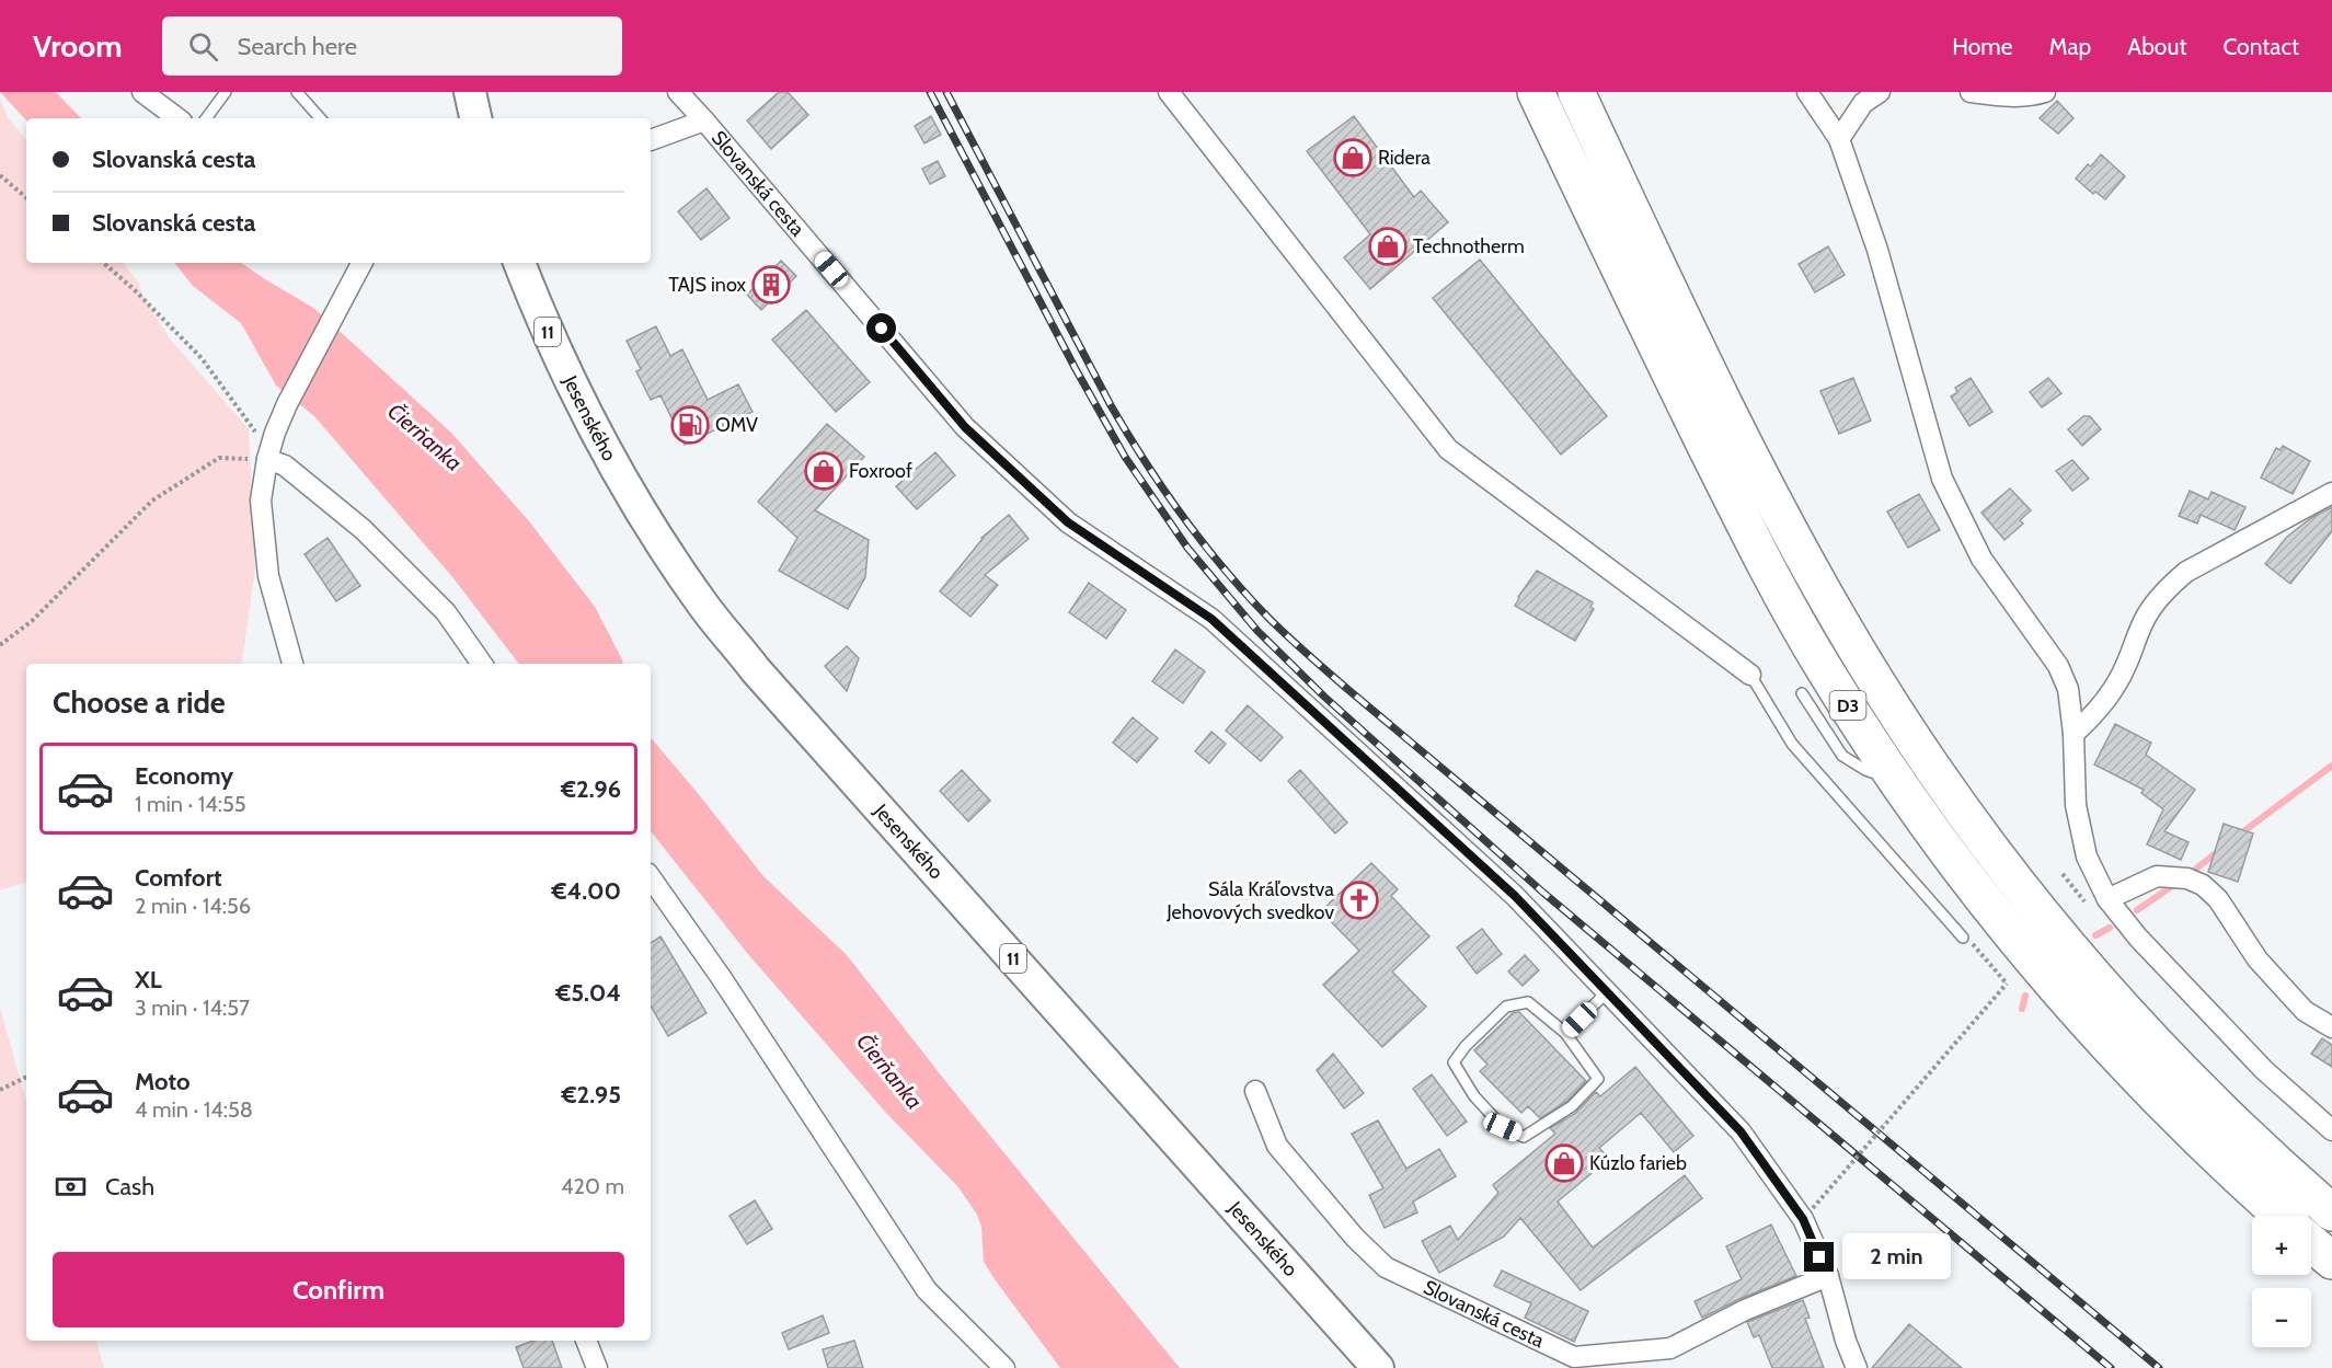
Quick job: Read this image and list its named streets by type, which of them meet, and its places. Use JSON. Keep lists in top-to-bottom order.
{
  "streets": {
    "highway": ["D3"],
    "main road": ["11", "Jesenského"],
    "street": ["Slovanská cesta"]
  },
  "water": ["Čierňanka"],
  "places": {
    "shop": [
      "Ridera",
      "Technotherm",
      "Foxroof",
      "Kúzlo farieb"
    ],
    "building": ["TAJS inox"],
    "fuel station": ["OMV"],
    "church": ["Sála Kráľovstva Jehovových svedkov"]
  },
  "page": {
    "header": "Vroom",
    "search": "Search here",
    "nav": [
      "Home",
      "Map",
      "About",
      "Contact"
    ],
    "banner": ["Slovanská cesta", "Slovanská cesta"],
    "heading": "Choose a ride",
    "list": [
      {
        "name": "Economy",
        "note": "1 min · 14:55",
        "value": "€2.96"
      },
      {
        "name": "Comfort",
        "note": "2 min · 14:56",
        "value": "€4.00"
      },
      {
        "name": "XL",
        "note": "3 min · 14:57",
        "value": "€5.04"
      },
      {
        "name": "Moto",
        "note": "4 min · 14:58",
        "value": "€2.95"
      }
    ],
    "pay": ["Cash", "420 m"],
    "map_buttons": ["+", "−"],
    "bubble": "2 min",
    "buttons": "Confirm"
  }
}
